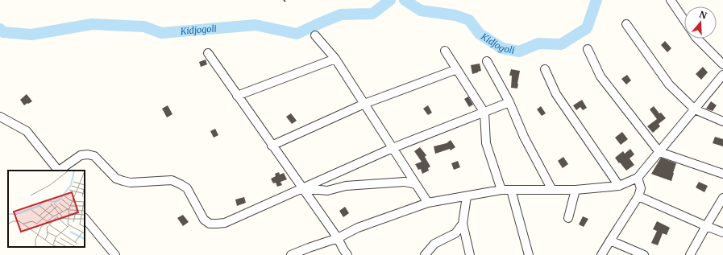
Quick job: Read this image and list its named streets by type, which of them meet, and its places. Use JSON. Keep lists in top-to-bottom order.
{
  "water": ["Kidjogoli"],
  "north": "top"
}
